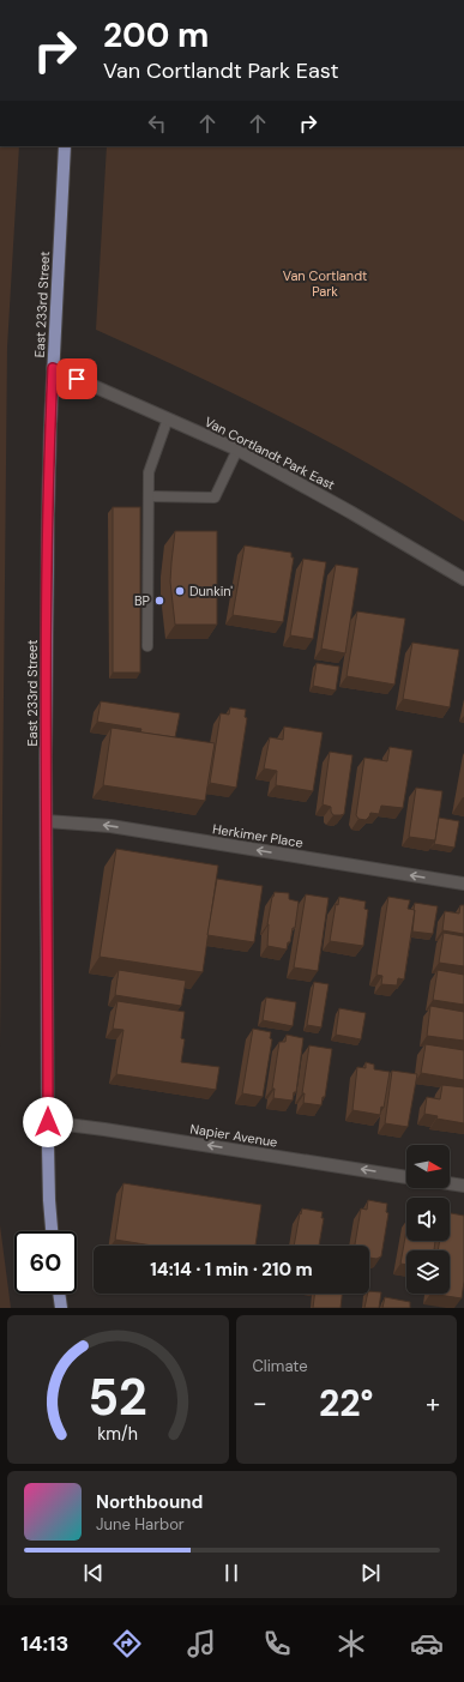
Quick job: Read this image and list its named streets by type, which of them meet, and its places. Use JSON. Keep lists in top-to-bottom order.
{
  "streets": {
    "main road": ["East 233rd Street"],
    "street": ["Van Cortlandt Park East", "Herkimer Place", "Napier Avenue"]
  },
  "crossings": [
    ["East 233rd Street", "Van Cortlandt Park East"],
    ["East 233rd Street", "Herkimer Place"],
    ["East 233rd Street", "Napier Avenue"]
  ],
  "one_way": ["Herkimer Place", "Napier Avenue"],
  "parks": ["Van Cortlandt Park"],
  "places": ["Dunkin'", "BP"],
  "north": "right",
  "page": {
    "turn": ["200 m", "Van Cortlandt Park East"],
    "limit": "60",
    "trip": "14:14 · 1 min · 210 m",
    "tile": "Climate",
    "heat": ["−", "22°", "+"],
    "song": ["Northbound", "June Harbor"],
    "tabs": "14:13",
    "gauge": ["52", "km/h"]
  }
}
